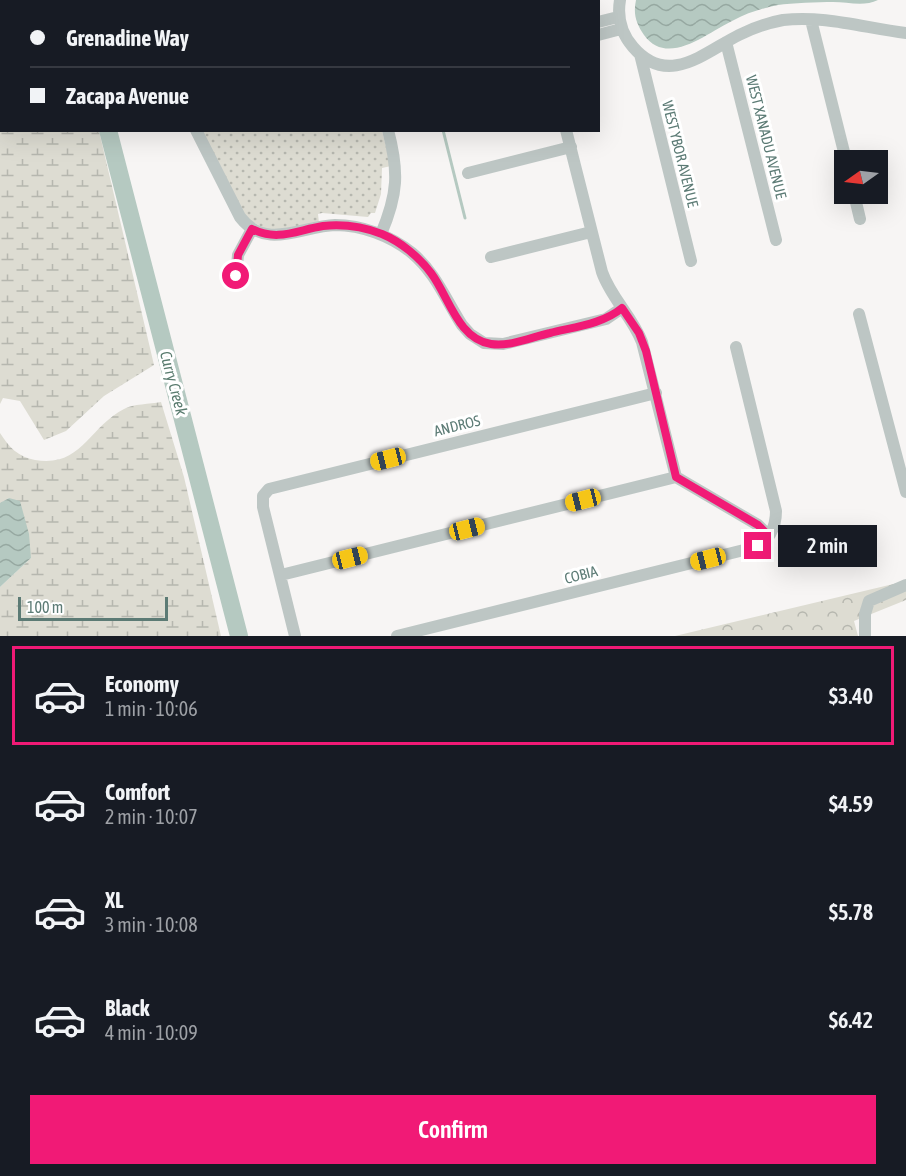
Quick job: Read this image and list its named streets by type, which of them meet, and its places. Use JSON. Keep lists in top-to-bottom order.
{
  "streets": {
    "street": [
      "WEST XANADU AVENUE",
      "WEST YBOR AVENUE",
      "ANDROS",
      "COBIA"
    ]
  },
  "water": ["Curry Creek"],
  "scale_bar": "100 m",
  "north": "left",
  "page": {
    "banner": ["Grenadine Way", "Zacapa Avenue"],
    "bubble": "2 min",
    "scale": "100 m",
    "list": [
      {
        "name": "Economy",
        "note": "1 min · 10:06",
        "value": "$3.40"
      },
      {
        "name": "Comfort",
        "note": "2 min · 10:07",
        "value": "$4.59"
      },
      {
        "name": "XL",
        "note": "3 min · 10:08",
        "value": "$5.78"
      },
      {
        "name": "Black",
        "note": "4 min · 10:09",
        "value": "$6.42"
      }
    ],
    "buttons": "Confirm"
  }
}
